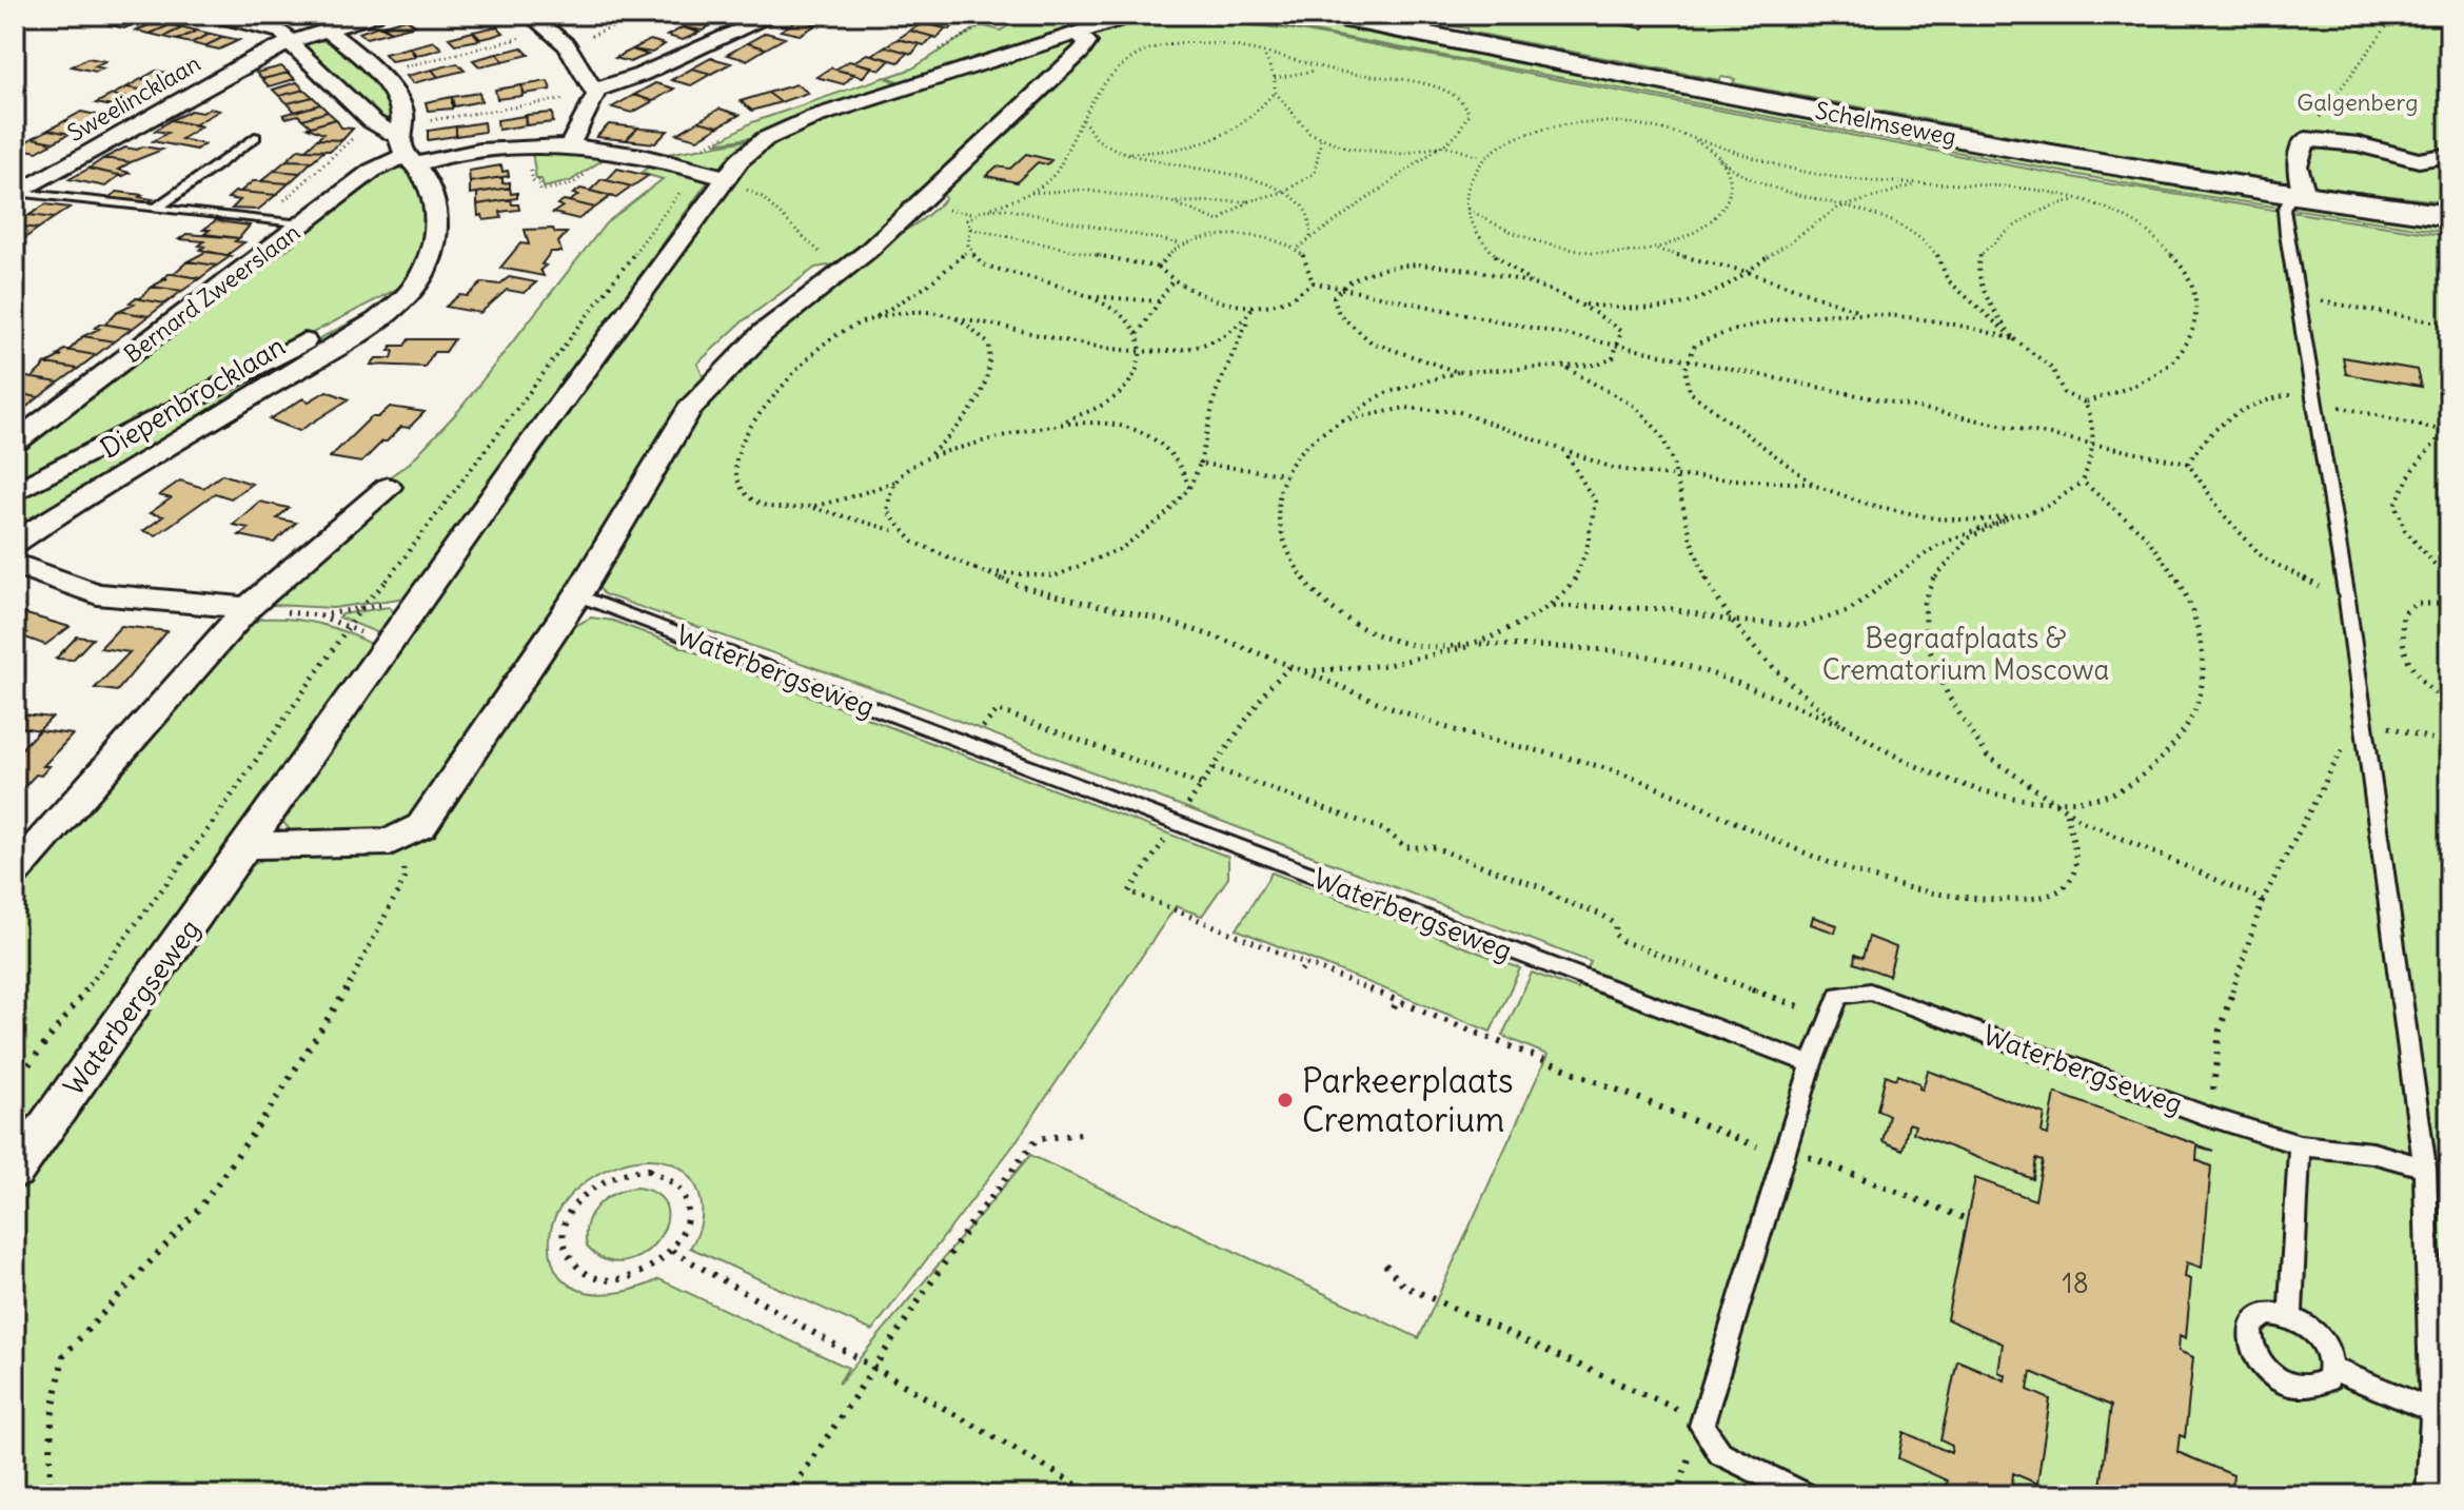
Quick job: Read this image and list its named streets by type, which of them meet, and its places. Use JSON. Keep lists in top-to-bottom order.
{
  "streets": {
    "main road": ["Schelmseweg"],
    "street": [
      "Sweelincklaan",
      "Bernard Zweerslaan",
      "Diepenbrocklaan",
      "Waterbergseweg"
    ]
  },
  "crossings": [
    ["Sweelincklaan", "Diepenbrocklaan"],
    ["Bernard Zweerslaan", "Diepenbrocklaan"],
    ["Bernard Zweerslaan", "Waterbergseweg"]
  ],
  "parks": ["Galgenberg", "Begraafplaats & Crematorium Moscowa"],
  "places": ["Parkeerplaats Crematorium"],
  "house_numbers": ["18"]
}
